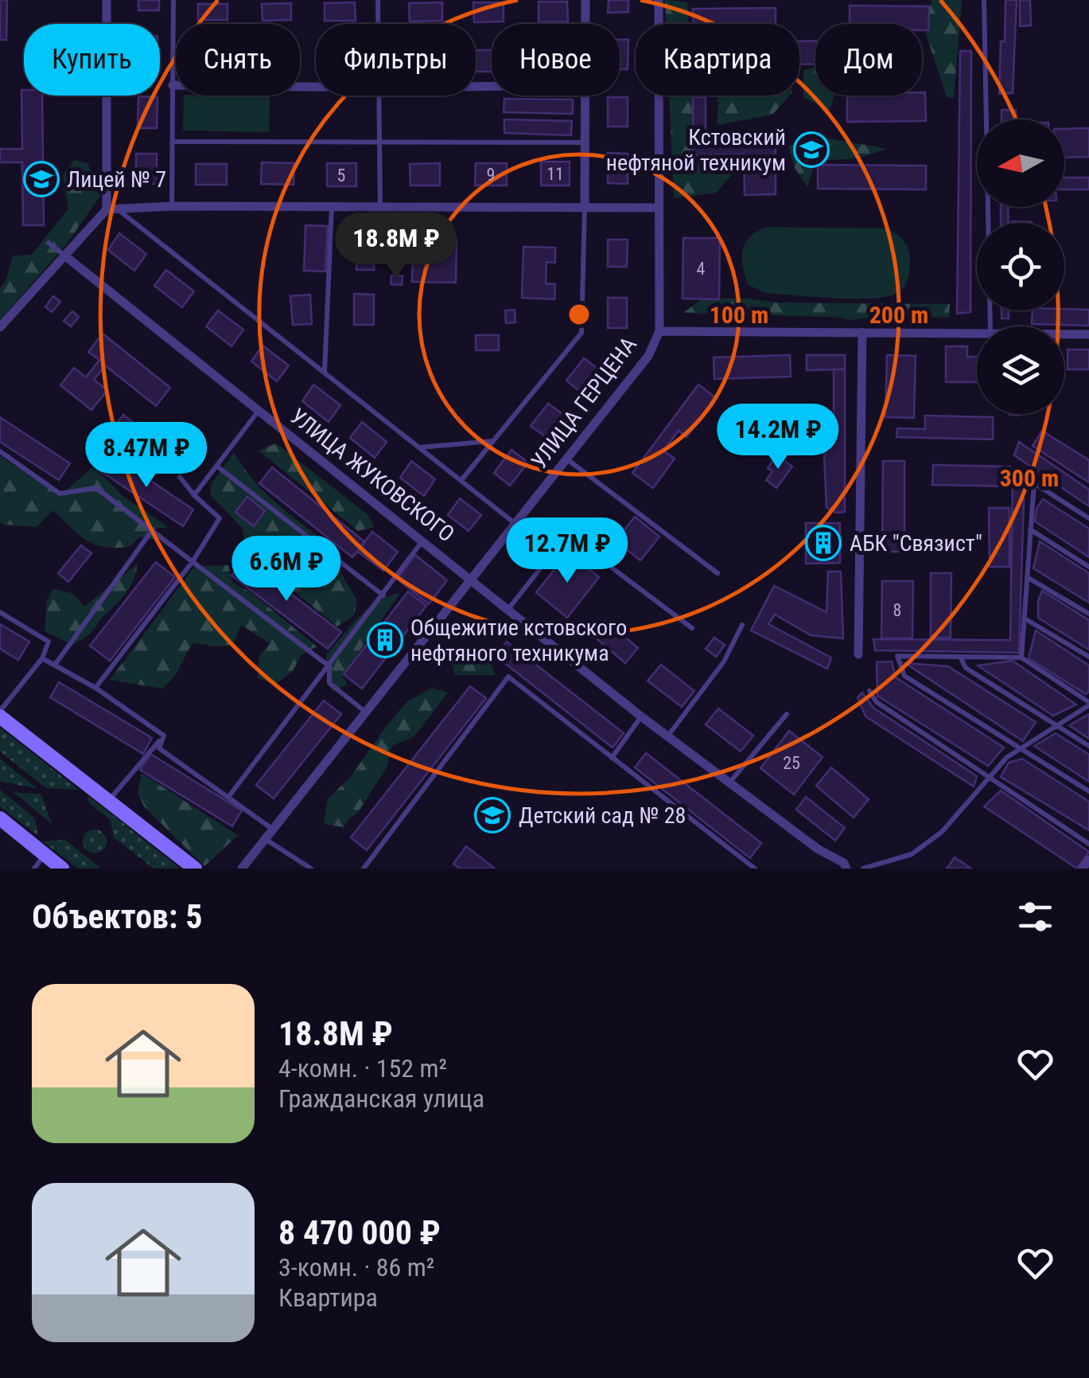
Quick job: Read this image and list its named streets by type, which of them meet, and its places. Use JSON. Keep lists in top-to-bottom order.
{
  "streets": {
    "street": ["УЛИЦА ГЕРЦЕНА", "УЛИЦА ЖУКОВСКОГО"]
  },
  "crossings": [
    ["УЛИЦА ГЕРЦЕНА", "УЛИЦА ЖУКОВСКОГО"]
  ],
  "places": {
    "school or university": ["Кстовский нефтяной техникум", "Лицей № 7", "Детский сад № 28"],
    "building": ["АБК \"Связист\"", "Общежитие кстовского нефтяного техникума"]
  },
  "house_numbers": [
    "11",
    "9",
    "5",
    "4",
    "8",
    "25"
  ],
  "north": "left",
  "page": {
    "chip": [
      "Купить",
      "Снять",
      "Фильтры",
      "Новое",
      "Квартира",
      "Дом"
    ],
    "price": [
      "18.8M ₽",
      "14.2M ₽",
      "8.47M ₽",
      "12.7M ₽",
      "6.6M ₽"
    ],
    "heading": "Объектов: 5",
    "list": [
      {
        "name": "18.8M ₽",
        "note": "4-комн. · 152 m² · Гражданская улица"
      },
      {
        "name": "8 470 000 ₽",
        "note": "3-комн. · 86 m² · Квартира"
      }
    ]
  },
  "rings": ["100 m", "200 m", "300 m"]
}
